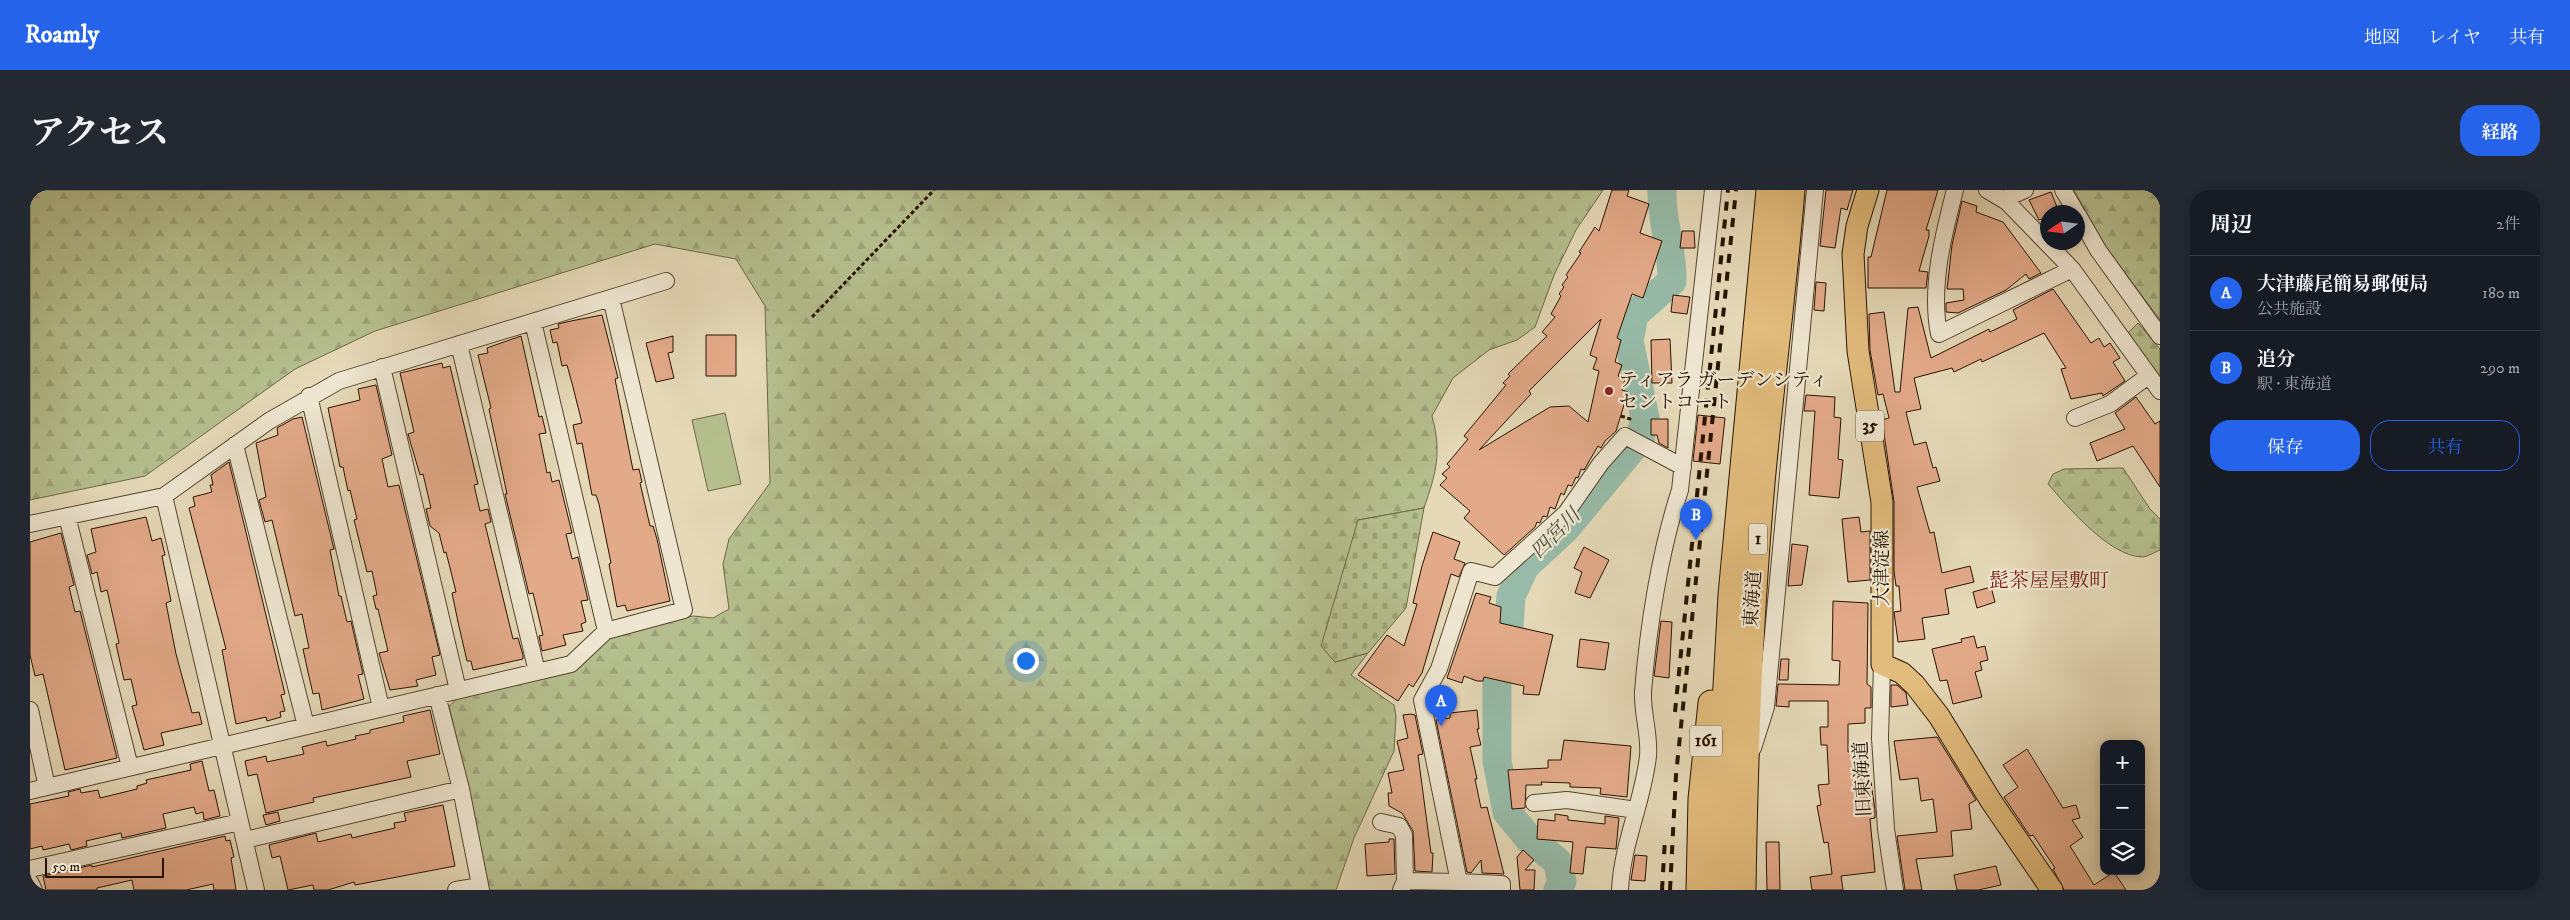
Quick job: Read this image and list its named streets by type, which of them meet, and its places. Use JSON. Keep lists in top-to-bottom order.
{
  "streets": {
    "highway": ["1", "東海道", "161"],
    "main road": ["35", "大津淀線"],
    "street": ["旧東海道"]
  },
  "crossings": [
    ["大津淀線", "旧東海道"],
    ["東海道", "161"]
  ],
  "districts": ["髭茶屋屋敷町"],
  "water": ["四宮川"],
  "places": ["ティアラ ガーデンシティ セントコート"],
  "scale_bar": "50 m",
  "north": "left",
  "page": {
    "header": "Roamly",
    "nav": ["地図", "レイヤ", "共有"],
    "title": "アクセス",
    "buttons": [
      "経路",
      ["保存", "共有"]
    ],
    "heading": ["周辺", "2件"],
    "list": [
      {
        "mark": "A",
        "name": "大津藤尾簡易郵便局",
        "note": "公共施設",
        "value": "180 m"
      },
      {
        "mark": "B",
        "name": "追分",
        "note": "駅 · 東海道",
        "value": "290 m"
      }
    ],
    "pins": ["B", "A"],
    "map_buttons": ["+", "−"],
    "scale": "50 m"
  }
}
